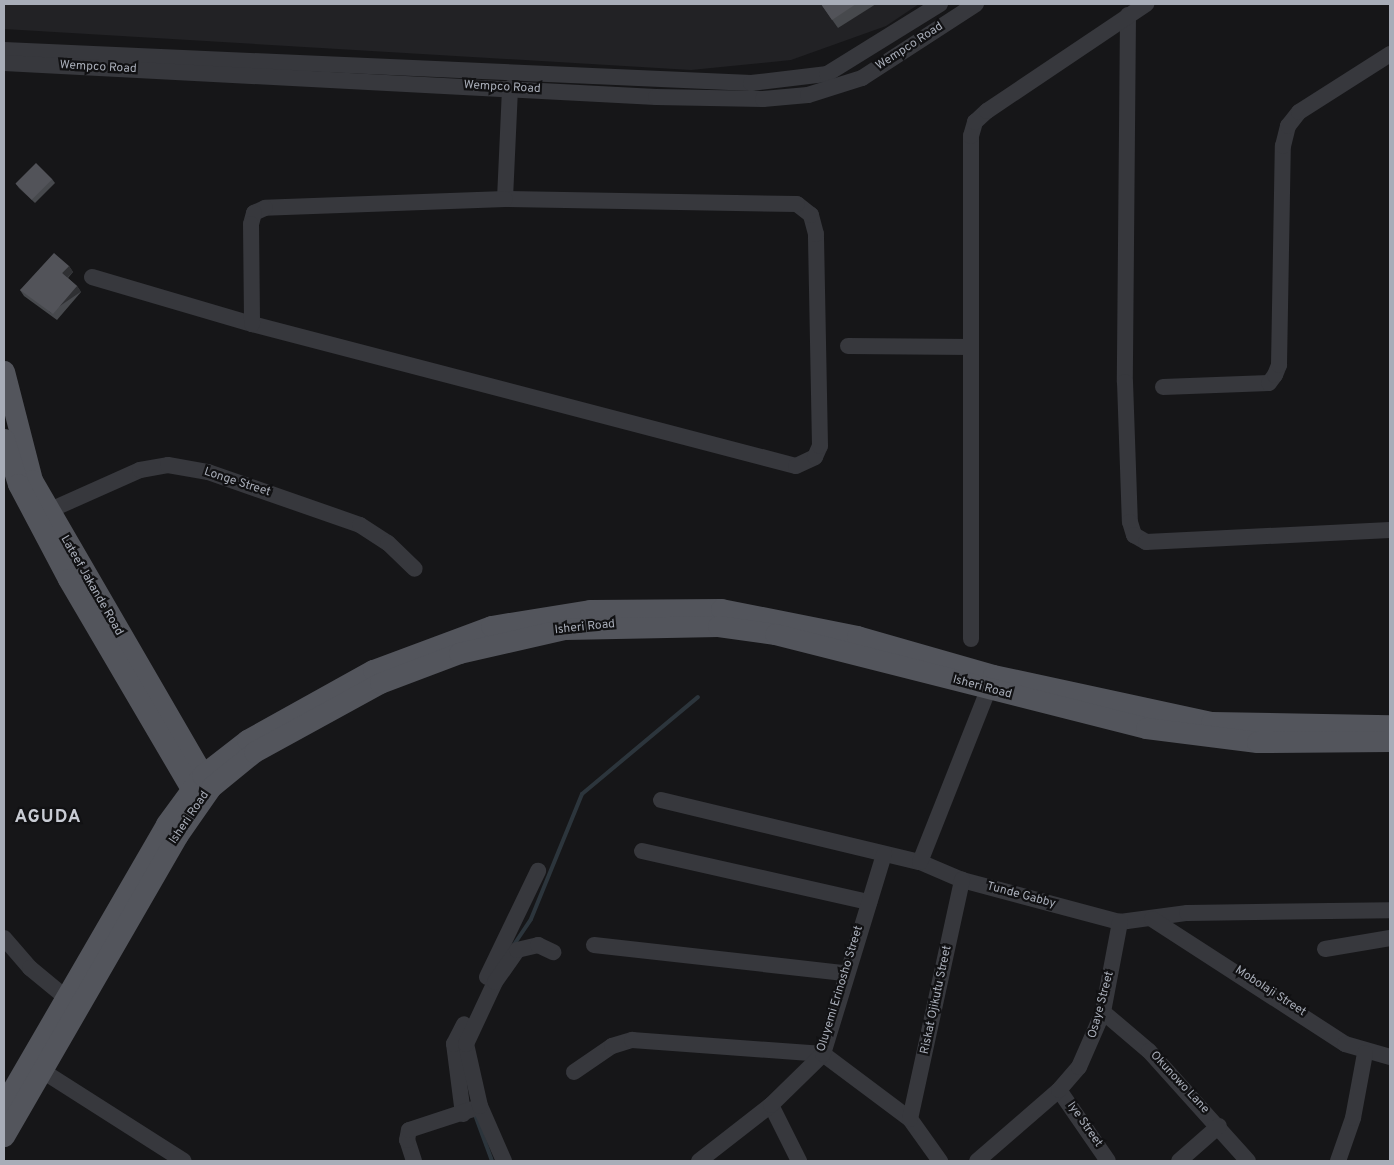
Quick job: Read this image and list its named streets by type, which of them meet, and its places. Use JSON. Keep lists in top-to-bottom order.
{
  "streets": {
    "main road": ["Lateef Jakande Road", "Isheri Road"],
    "street": [
      "Wempco Road",
      "Longe Street",
      "Tunde Gabby",
      "Oluyemi Erinosho Street",
      "Mobolaji Street",
      "Riskat Ojikutu Street",
      "Osaye Street",
      "Okunowo Lane",
      "Iye Street"
    ]
  },
  "crossings": [
    ["Longe Street", "Lateef Jakande Road"],
    ["Lateef Jakande Road", "Isheri Road"],
    ["Tunde Gabby", "Oluyemi Erinosho Street"],
    ["Tunde Gabby", "Mobolaji Street"],
    ["Tunde Gabby", "Riskat Ojikutu Street"],
    ["Tunde Gabby", "Osaye Street"],
    ["Osaye Street", "Okunowo Lane"],
    ["Osaye Street", "Iye Street"]
  ],
  "districts": ["AGUDA"]
}
